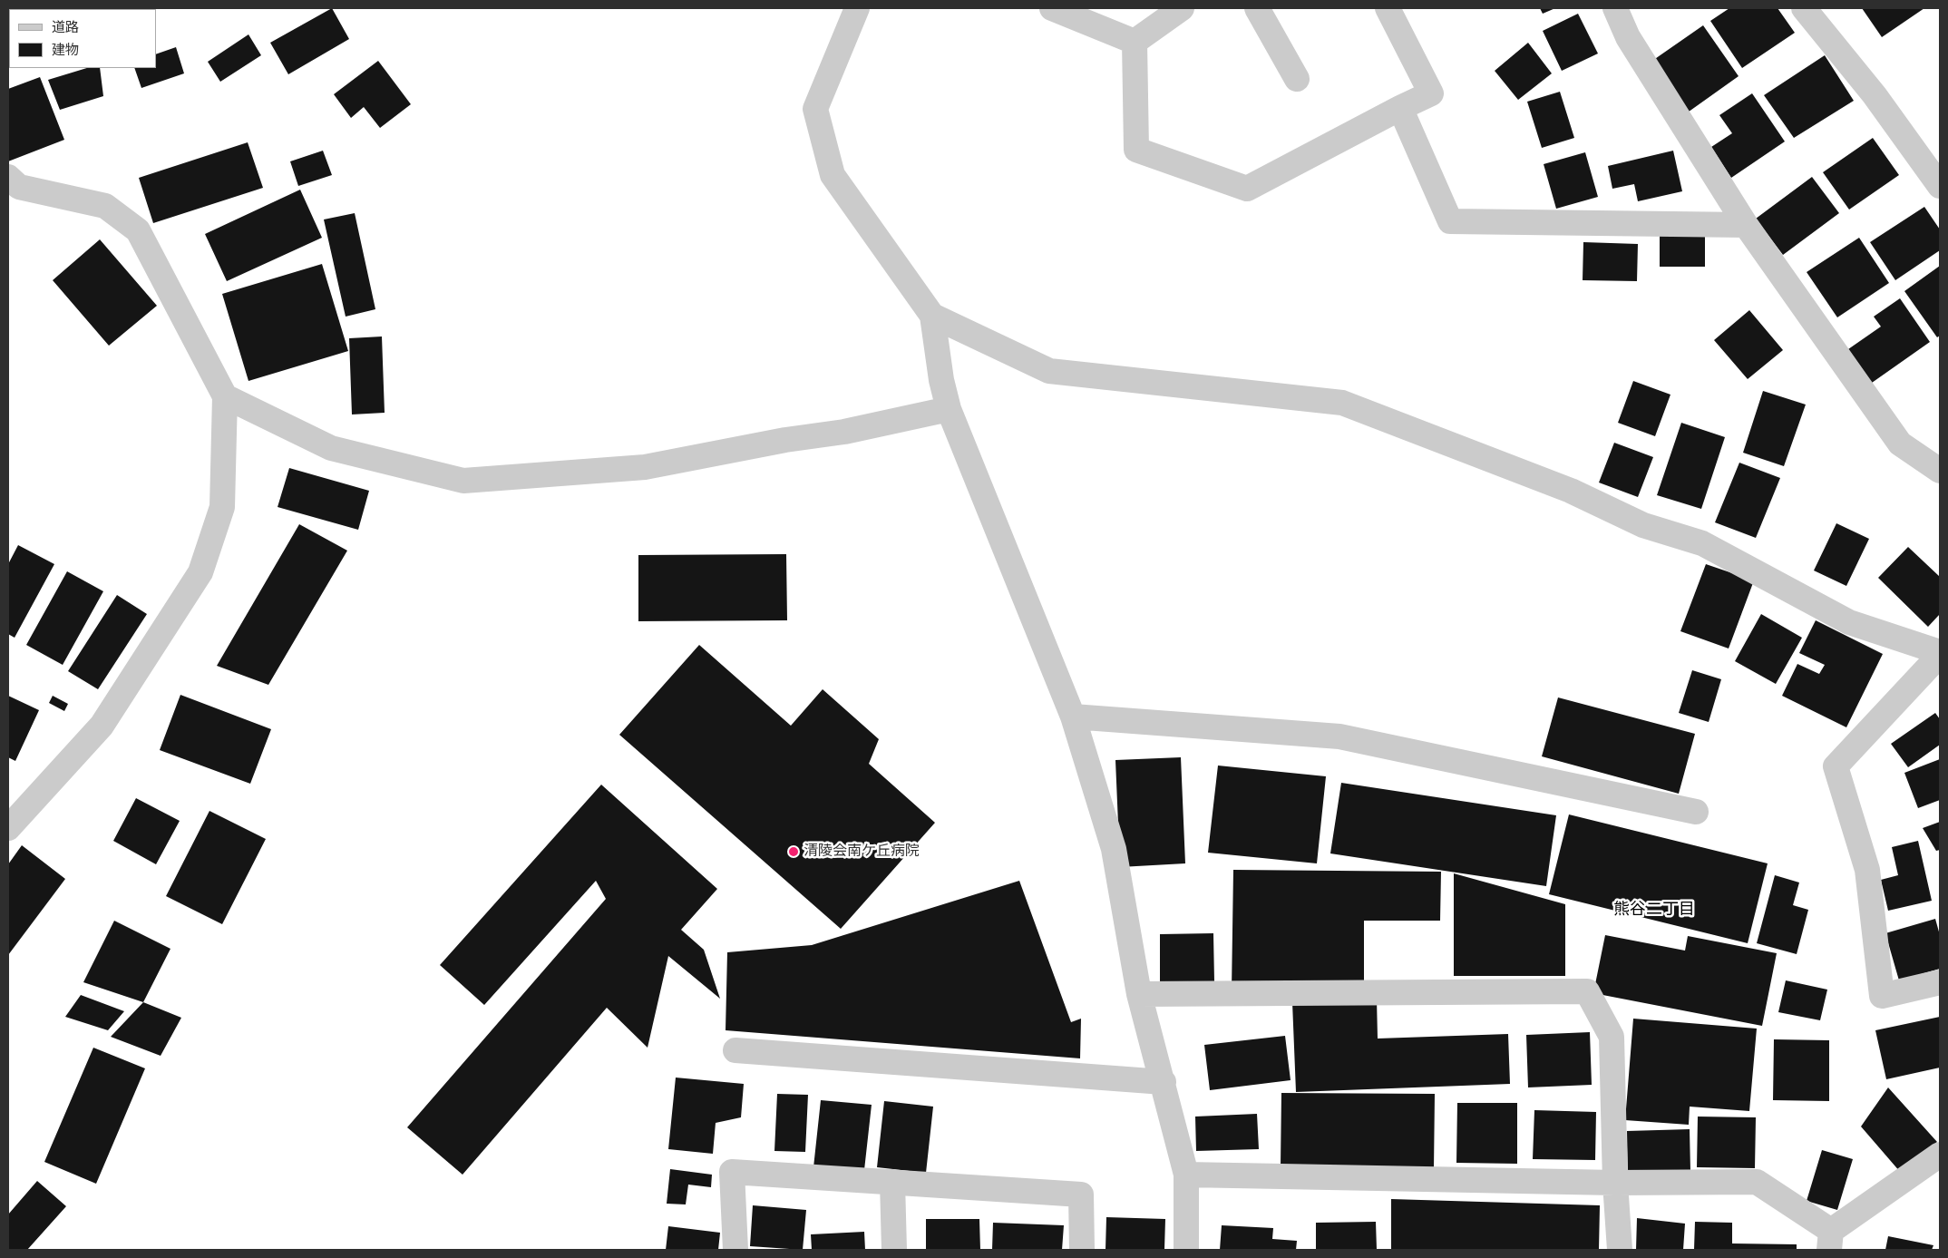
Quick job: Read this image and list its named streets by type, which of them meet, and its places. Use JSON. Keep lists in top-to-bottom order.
{
  "districts": ["熊谷二丁目"],
  "places": ["清陵会南ケ丘病院"],
  "legend": ["道路", "建物"]
}
